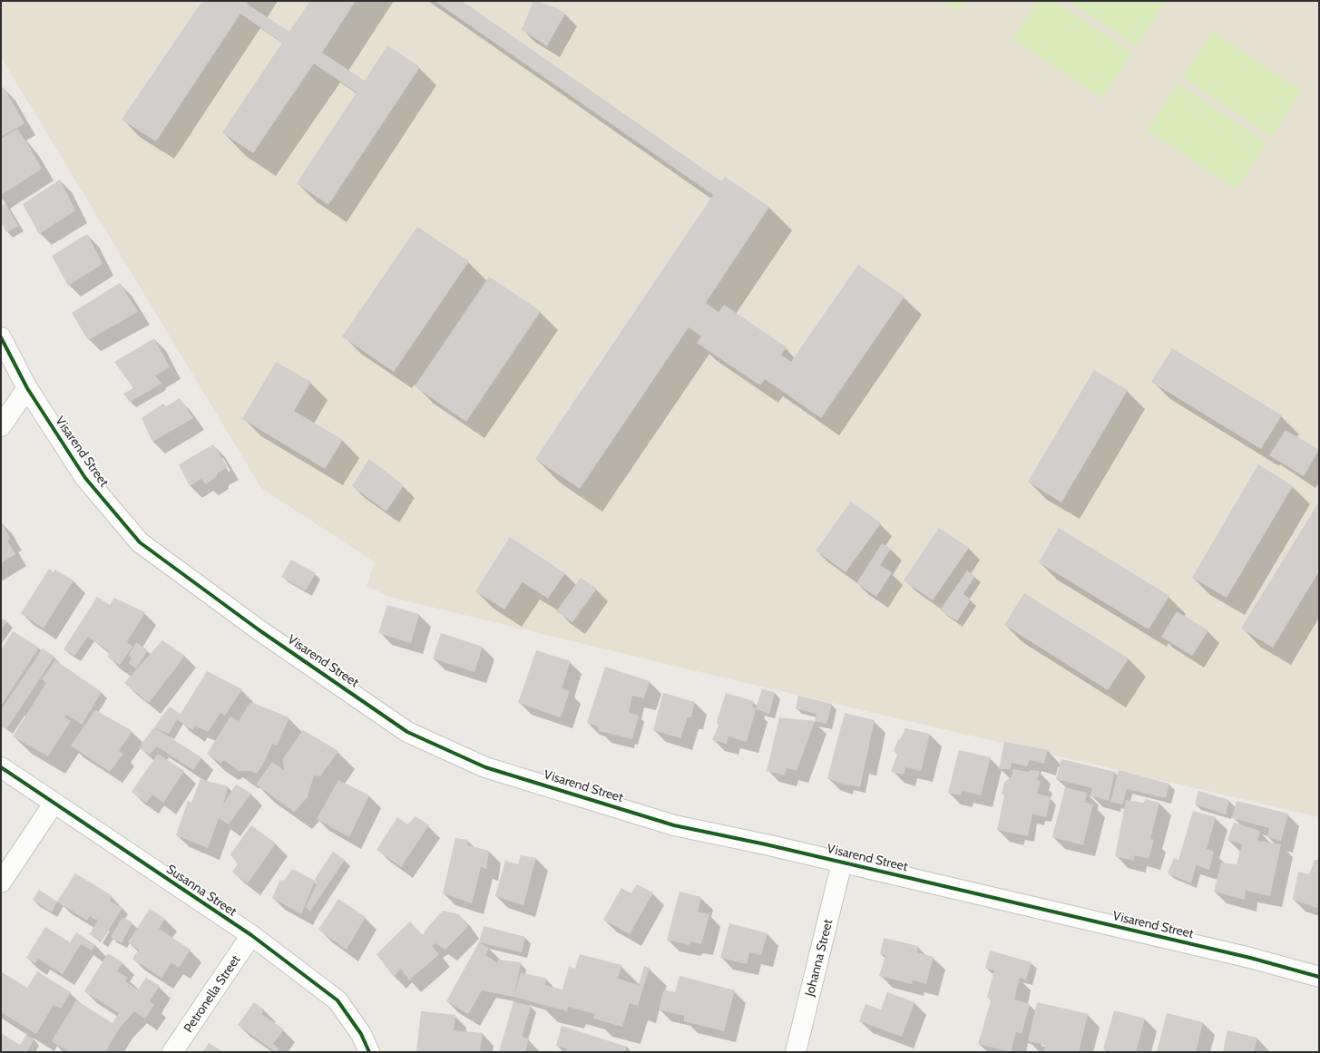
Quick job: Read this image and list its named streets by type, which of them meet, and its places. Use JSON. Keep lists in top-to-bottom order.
{
  "streets": {
    "street": [
      "Visarend Street",
      "Susanna Street",
      "Johanna Street",
      "Petronella Street"
    ]
  },
  "crossings": [
    ["Visarend Street", "Johanna Street"],
    ["Susanna Street", "Petronella Street"]
  ]
}
